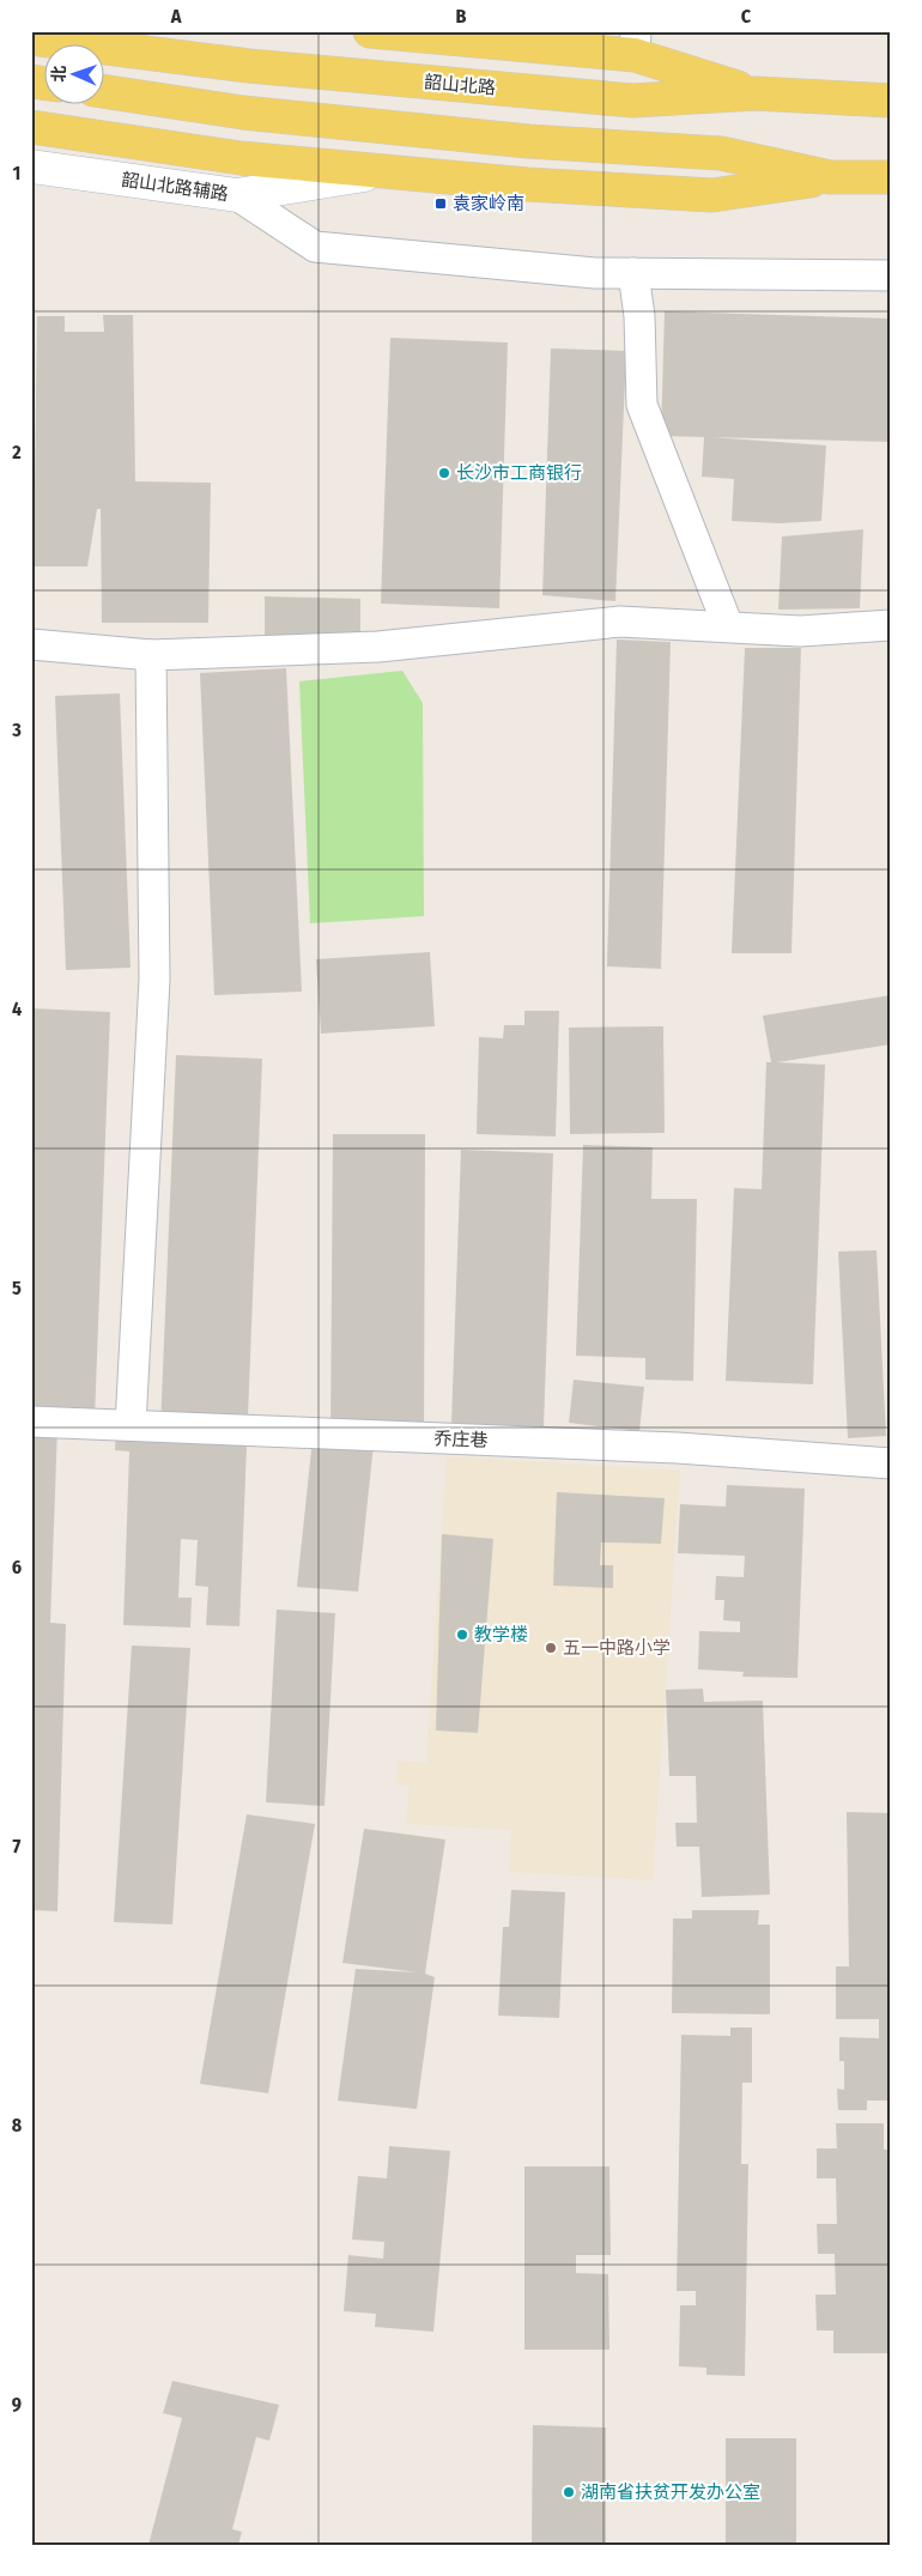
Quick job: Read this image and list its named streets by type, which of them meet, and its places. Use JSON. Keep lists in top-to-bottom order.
{
  "streets": {
    "main road": ["韶山北路"],
    "street": ["韶山北路辅路", "乔庄巷"]
  },
  "places": {
    "transit": ["袁家岭南"],
    "other": [
      "长沙市工商银行",
      "教学楼",
      "五一中路小学",
      "湖南省扶贫开发办公室"
    ]
  },
  "north": "left",
  "grid": {
    "columns": ["A", "B", "C"],
    "rows": [
      "1",
      "2",
      "3",
      "4",
      "5",
      "6",
      "7",
      "8",
      "9"
    ]
  }
}
